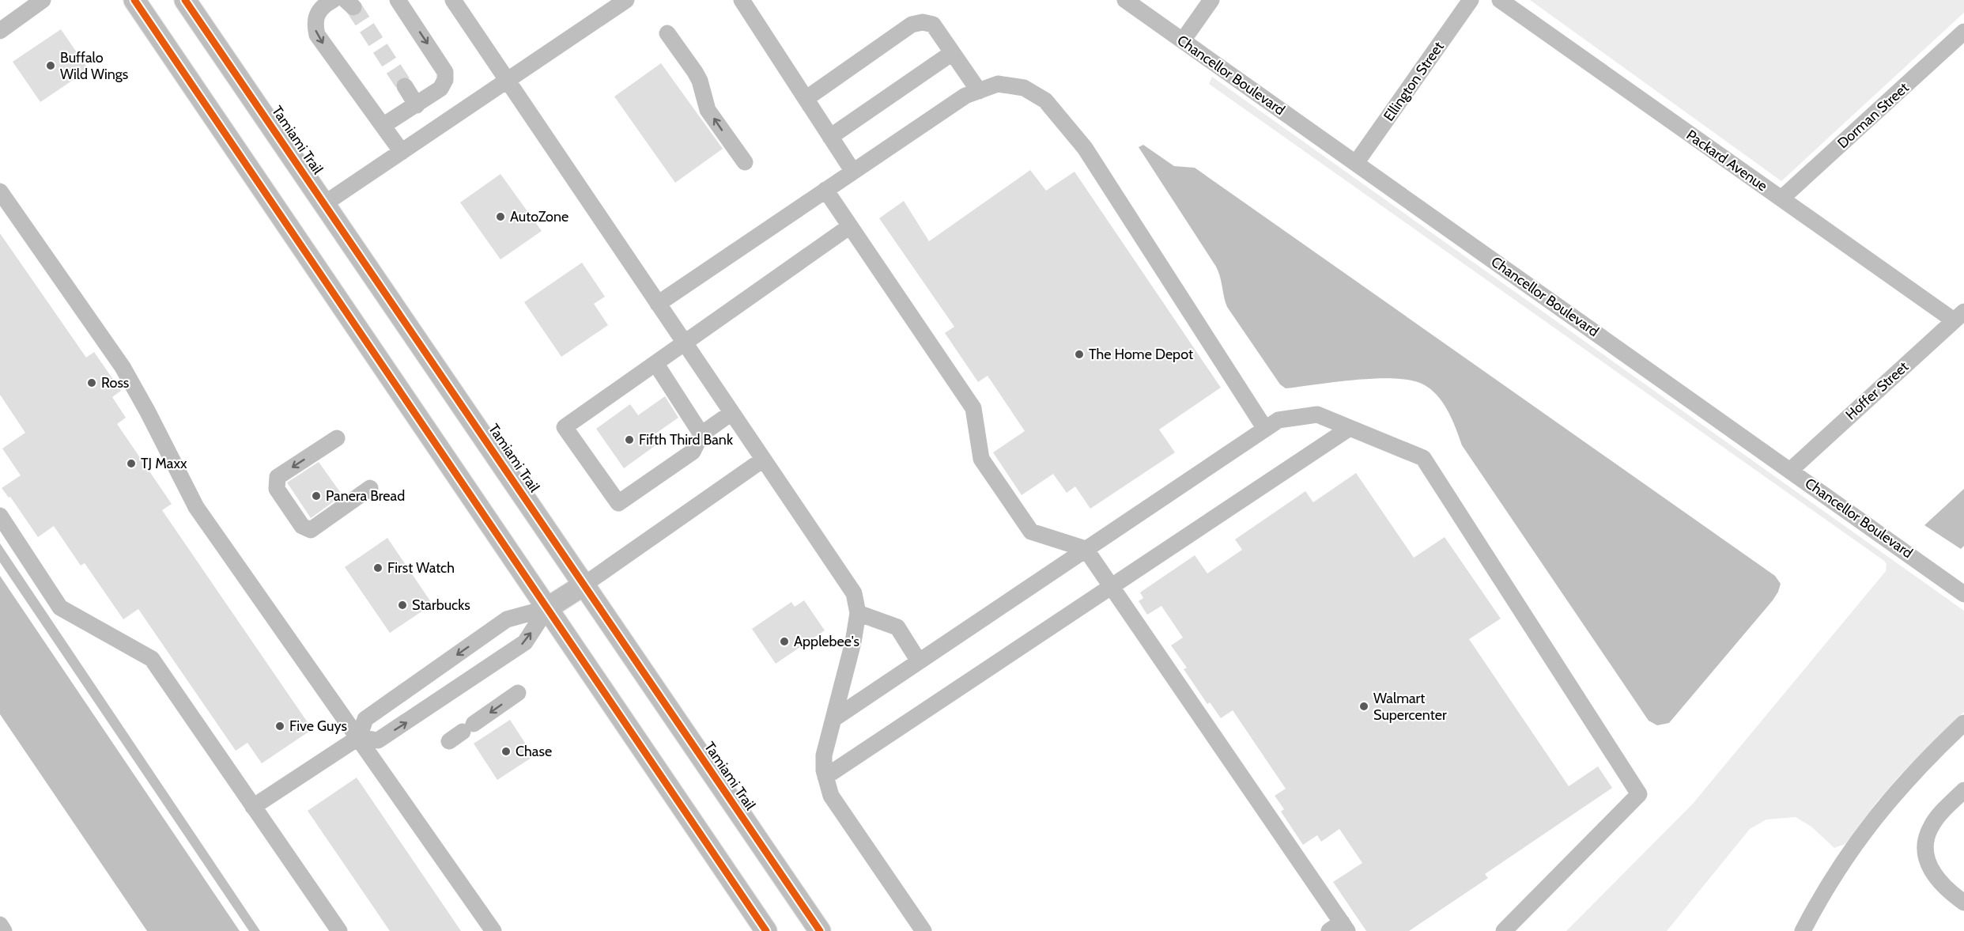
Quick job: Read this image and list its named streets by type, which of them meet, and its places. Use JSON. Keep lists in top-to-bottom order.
{
  "streets": {
    "main road": ["Tamiami Trail"],
    "street": [
      "Chancellor Boulevard",
      "Ellington Street",
      "Dorman Street",
      "Packard Avenue",
      "Hoffer Street"
    ]
  },
  "crossings": [
    ["Chancellor Boulevard", "Ellington Street"],
    ["Chancellor Boulevard", "Hoffer Street"],
    ["Dorman Street", "Packard Avenue"],
    ["Packard Avenue", "Hoffer Street"]
  ],
  "places": [
    "Buffalo Wild Wings",
    "AutoZone",
    "The Home Depot",
    "Ross",
    "Fifth Third Bank",
    "TJ Maxx",
    "Panera Bread",
    "First Watch",
    "Starbucks",
    "Applebee's",
    "Walmart Supercenter",
    "Five Guys",
    "Chase"
  ]
}
